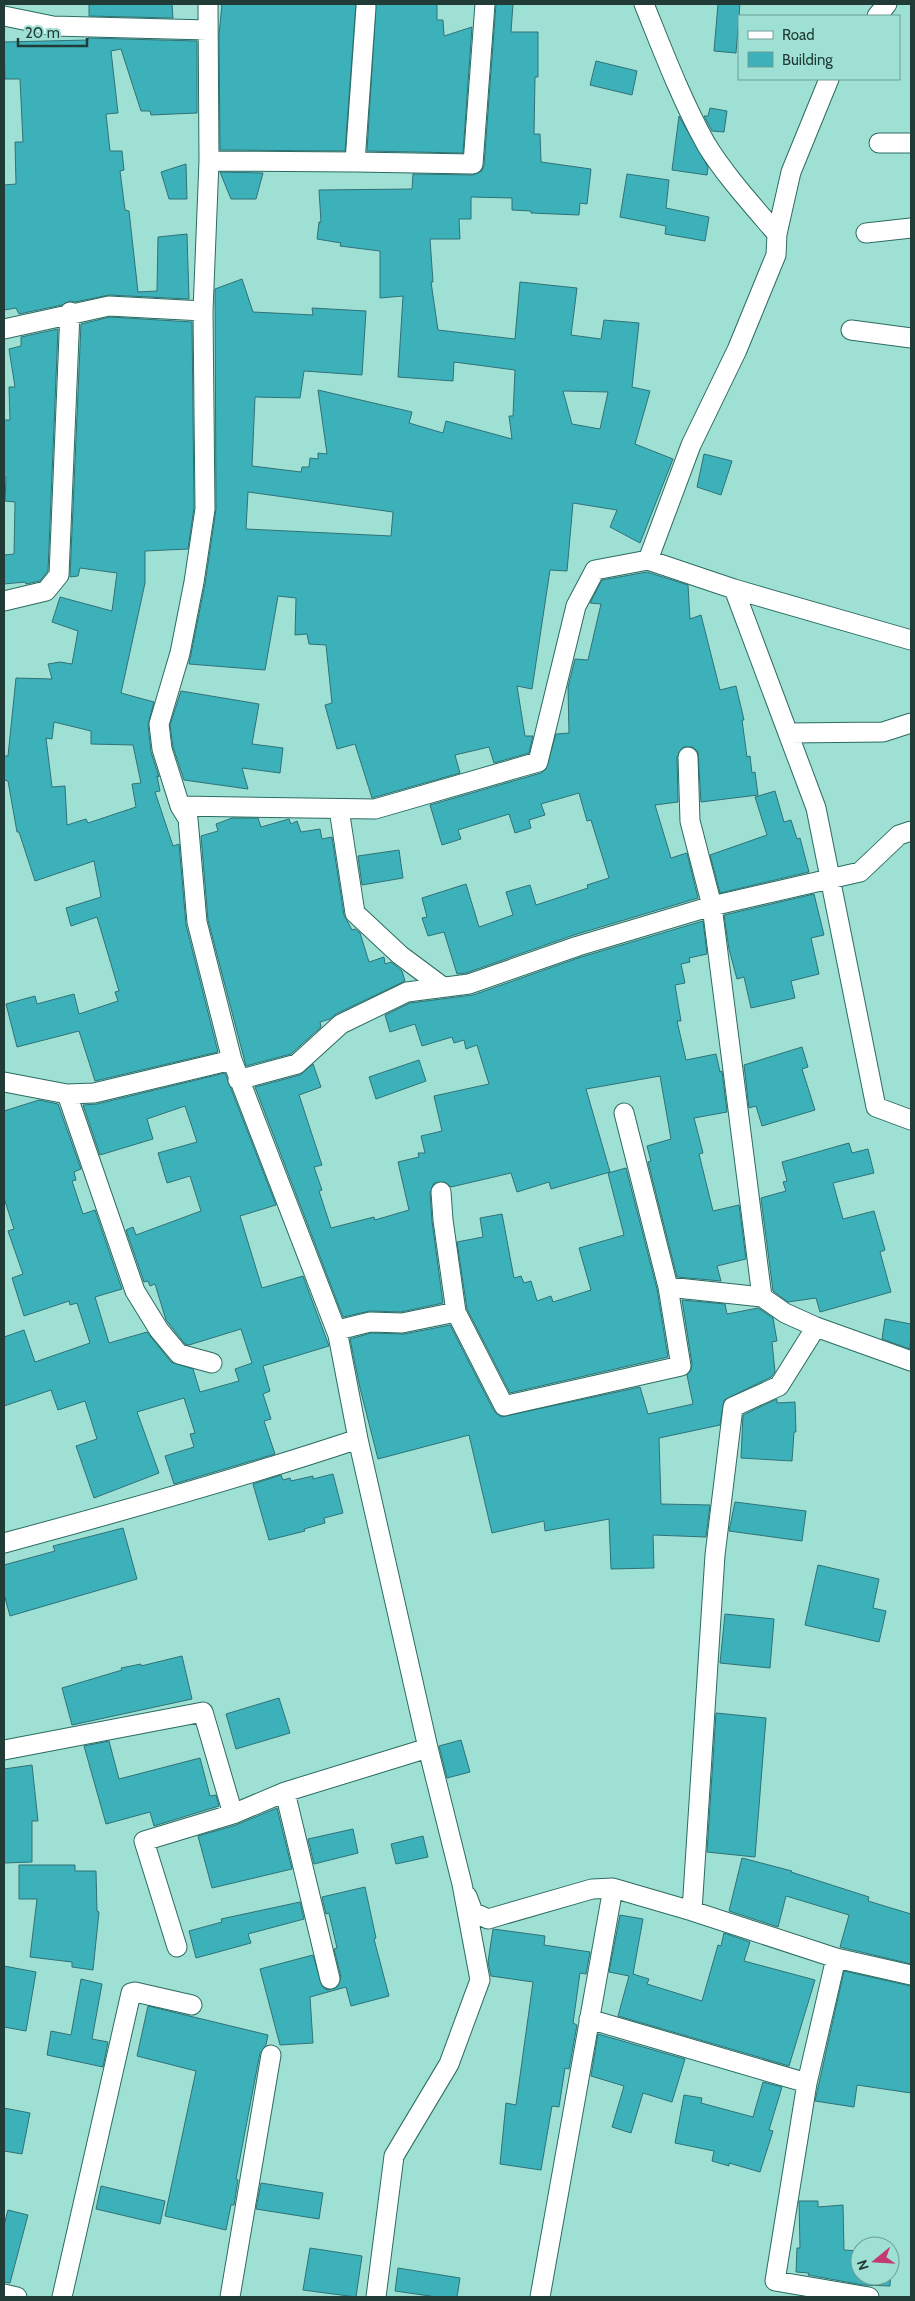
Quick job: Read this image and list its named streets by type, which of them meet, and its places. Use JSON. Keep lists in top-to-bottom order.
{
  "legend": ["Road", "Building"],
  "scale_bar": "20 m",
  "north": "left"
}
